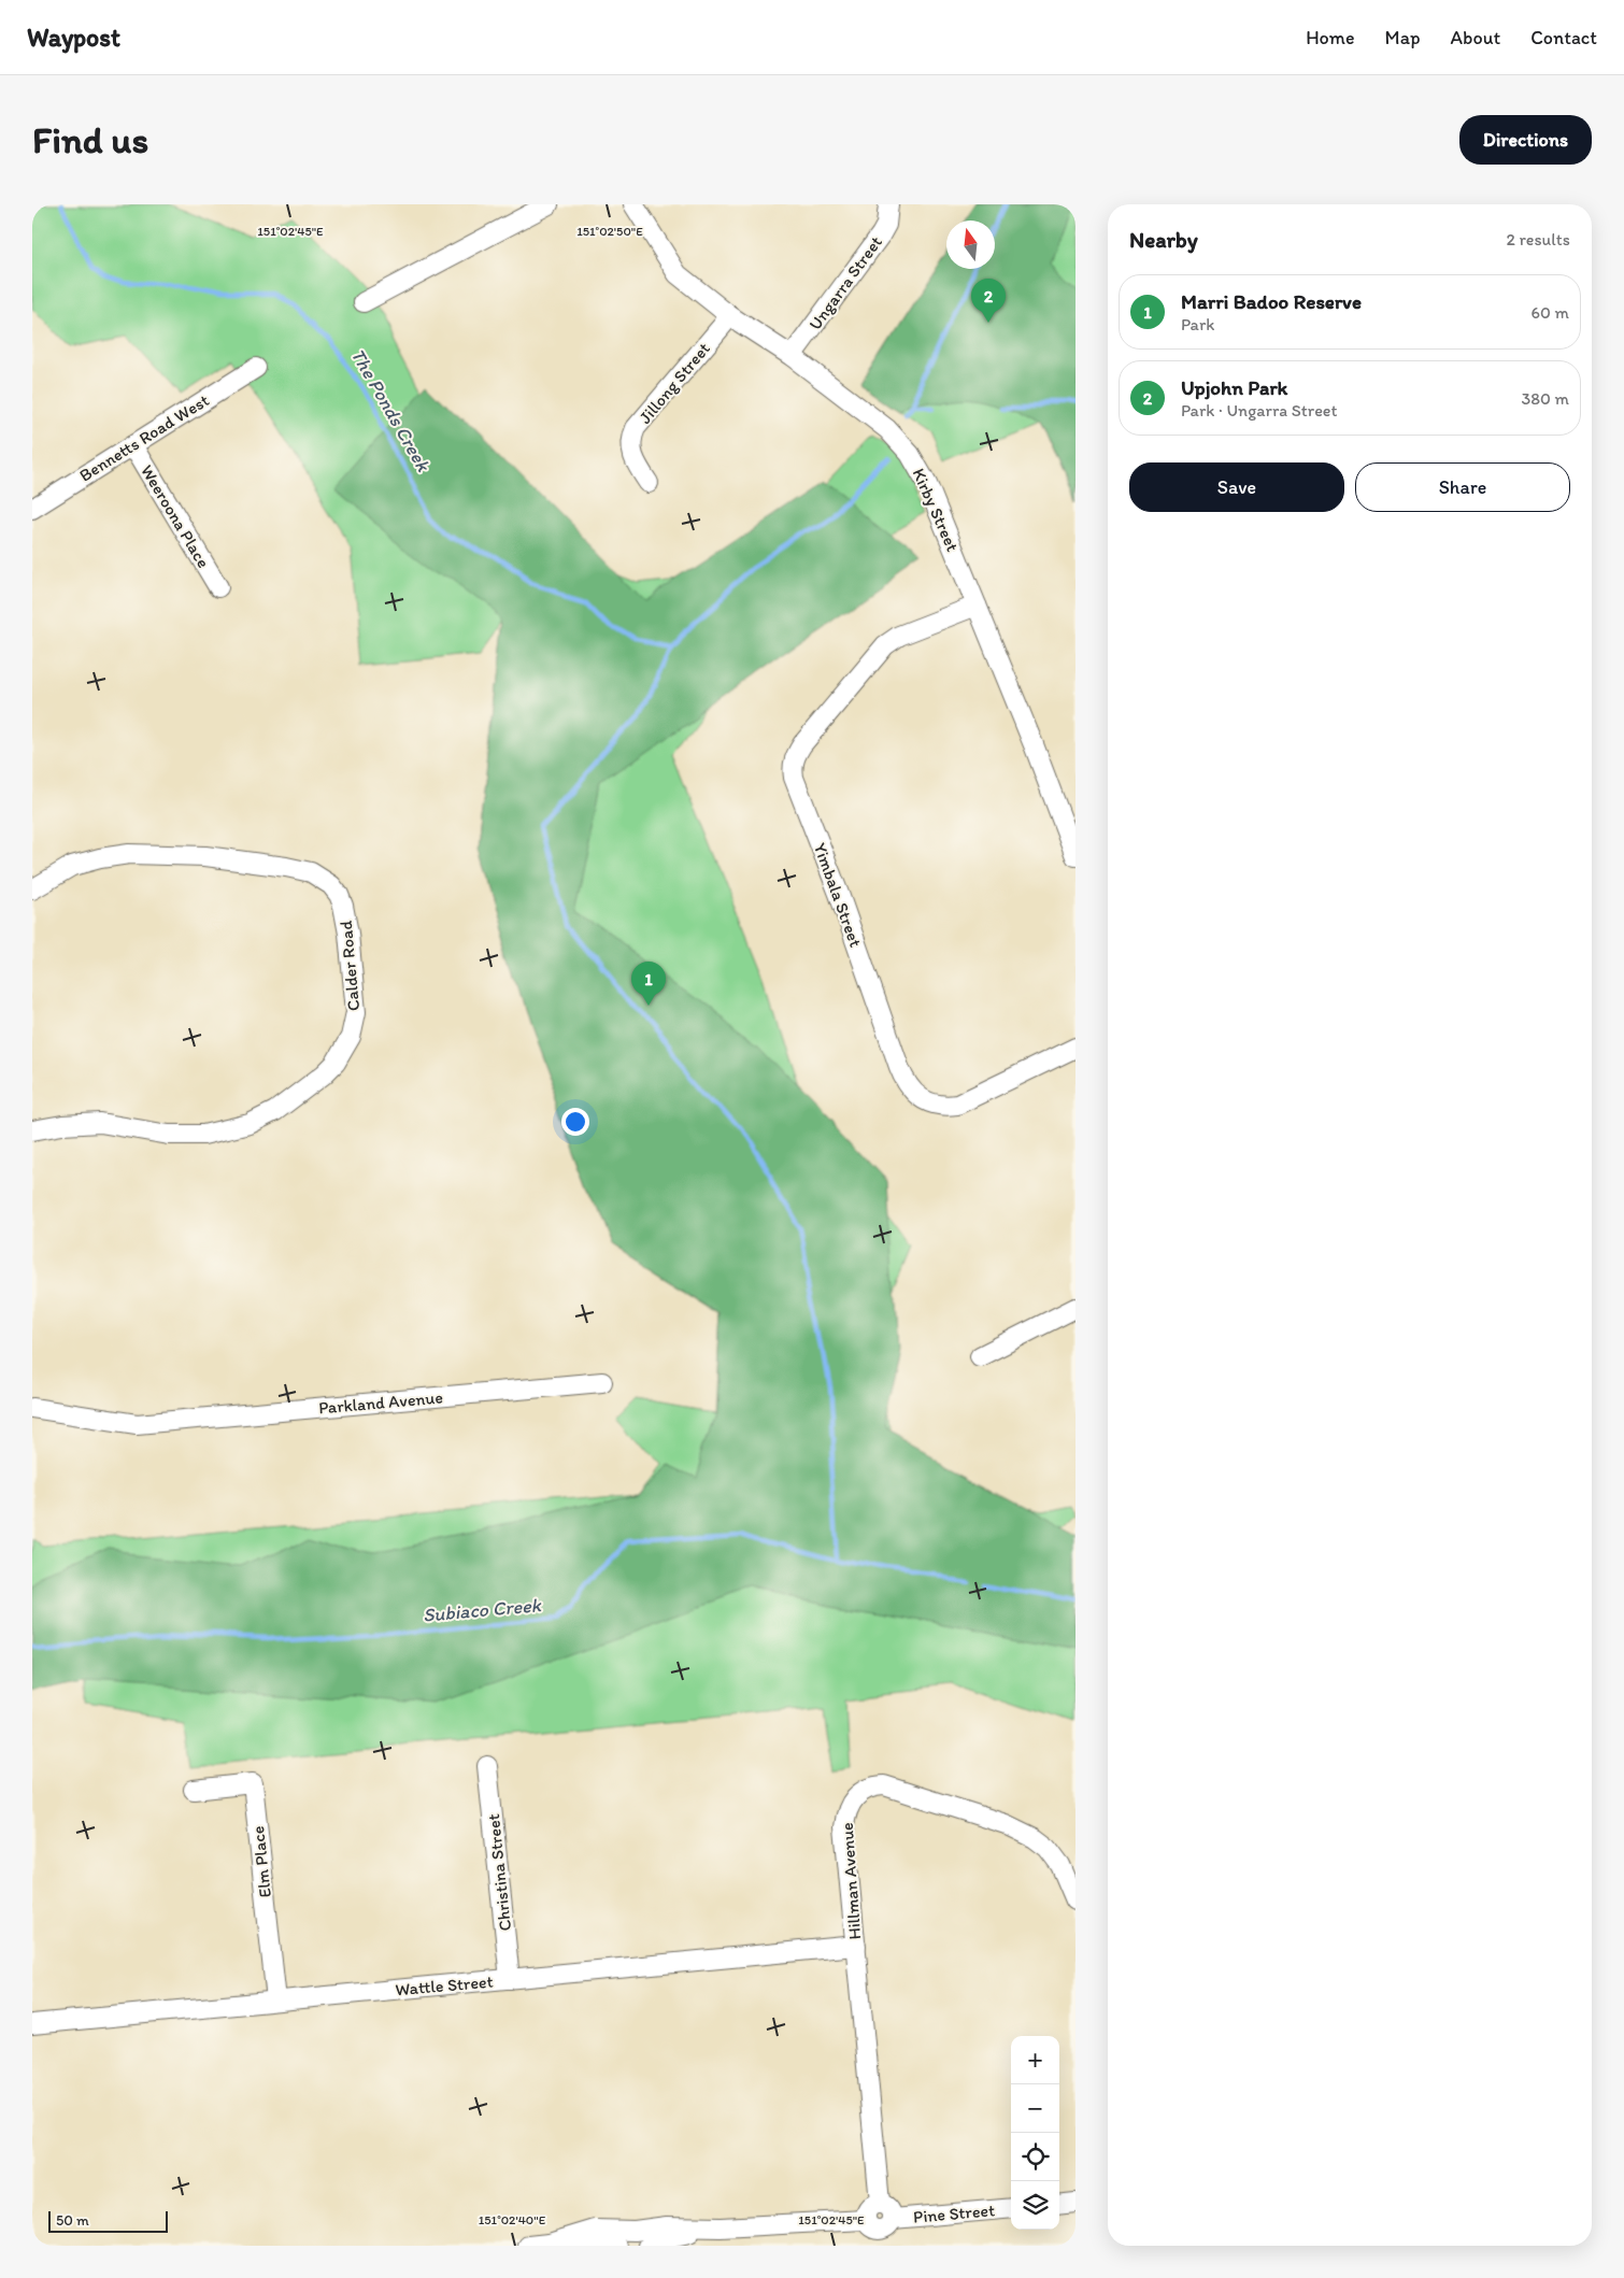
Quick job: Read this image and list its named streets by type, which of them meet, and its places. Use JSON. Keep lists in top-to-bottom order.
{
  "streets": {
    "street": [
      "Ungarra Street",
      "Jillong Street",
      "Bennetts Road West",
      "Kirby Street",
      "Weeroona Place",
      "Yimbala Street",
      "Calder Road",
      "Parkland Avenue",
      "Elm Place",
      "Christina Street",
      "Hillman Avenue",
      "Wattle Street",
      "Pine Street"
    ]
  },
  "crossings": [
    ["Ungarra Street", "Kirby Street"],
    ["Jillong Street", "Kirby Street"],
    ["Bennetts Road West", "Weeroona Place"],
    ["Kirby Street", "Yimbala Street"],
    ["Elm Place", "Wattle Street"],
    ["Christina Street", "Wattle Street"],
    ["Hillman Avenue", "Wattle Street"],
    ["Hillman Avenue", "Pine Street"]
  ],
  "water": ["The Ponds Creek", "Subiaco Creek"],
  "scale_bar": "50 m",
  "north": "top",
  "page": {
    "header": "Waypost",
    "nav": [
      "Home",
      "Map",
      "About",
      "Contact"
    ],
    "buttons": [
      "Directions",
      ["Save", "Share"]
    ],
    "title": "Find us",
    "heading": ["Nearby", "2 results"],
    "list": [
      {
        "mark": "1",
        "name": "Marri Badoo Reserve",
        "note": "Park",
        "value": "60 m"
      },
      {
        "mark": "2",
        "name": "Upjohn Park",
        "note": "Park · Ungarra Street",
        "value": "380 m"
      }
    ],
    "pins": ["2", "1"],
    "map_buttons": ["+", "−"],
    "scale": "50 m"
  },
  "coordinates": ["151°02'45\"E", "151°02'50\"E", "151°02'40\"E"]
}
